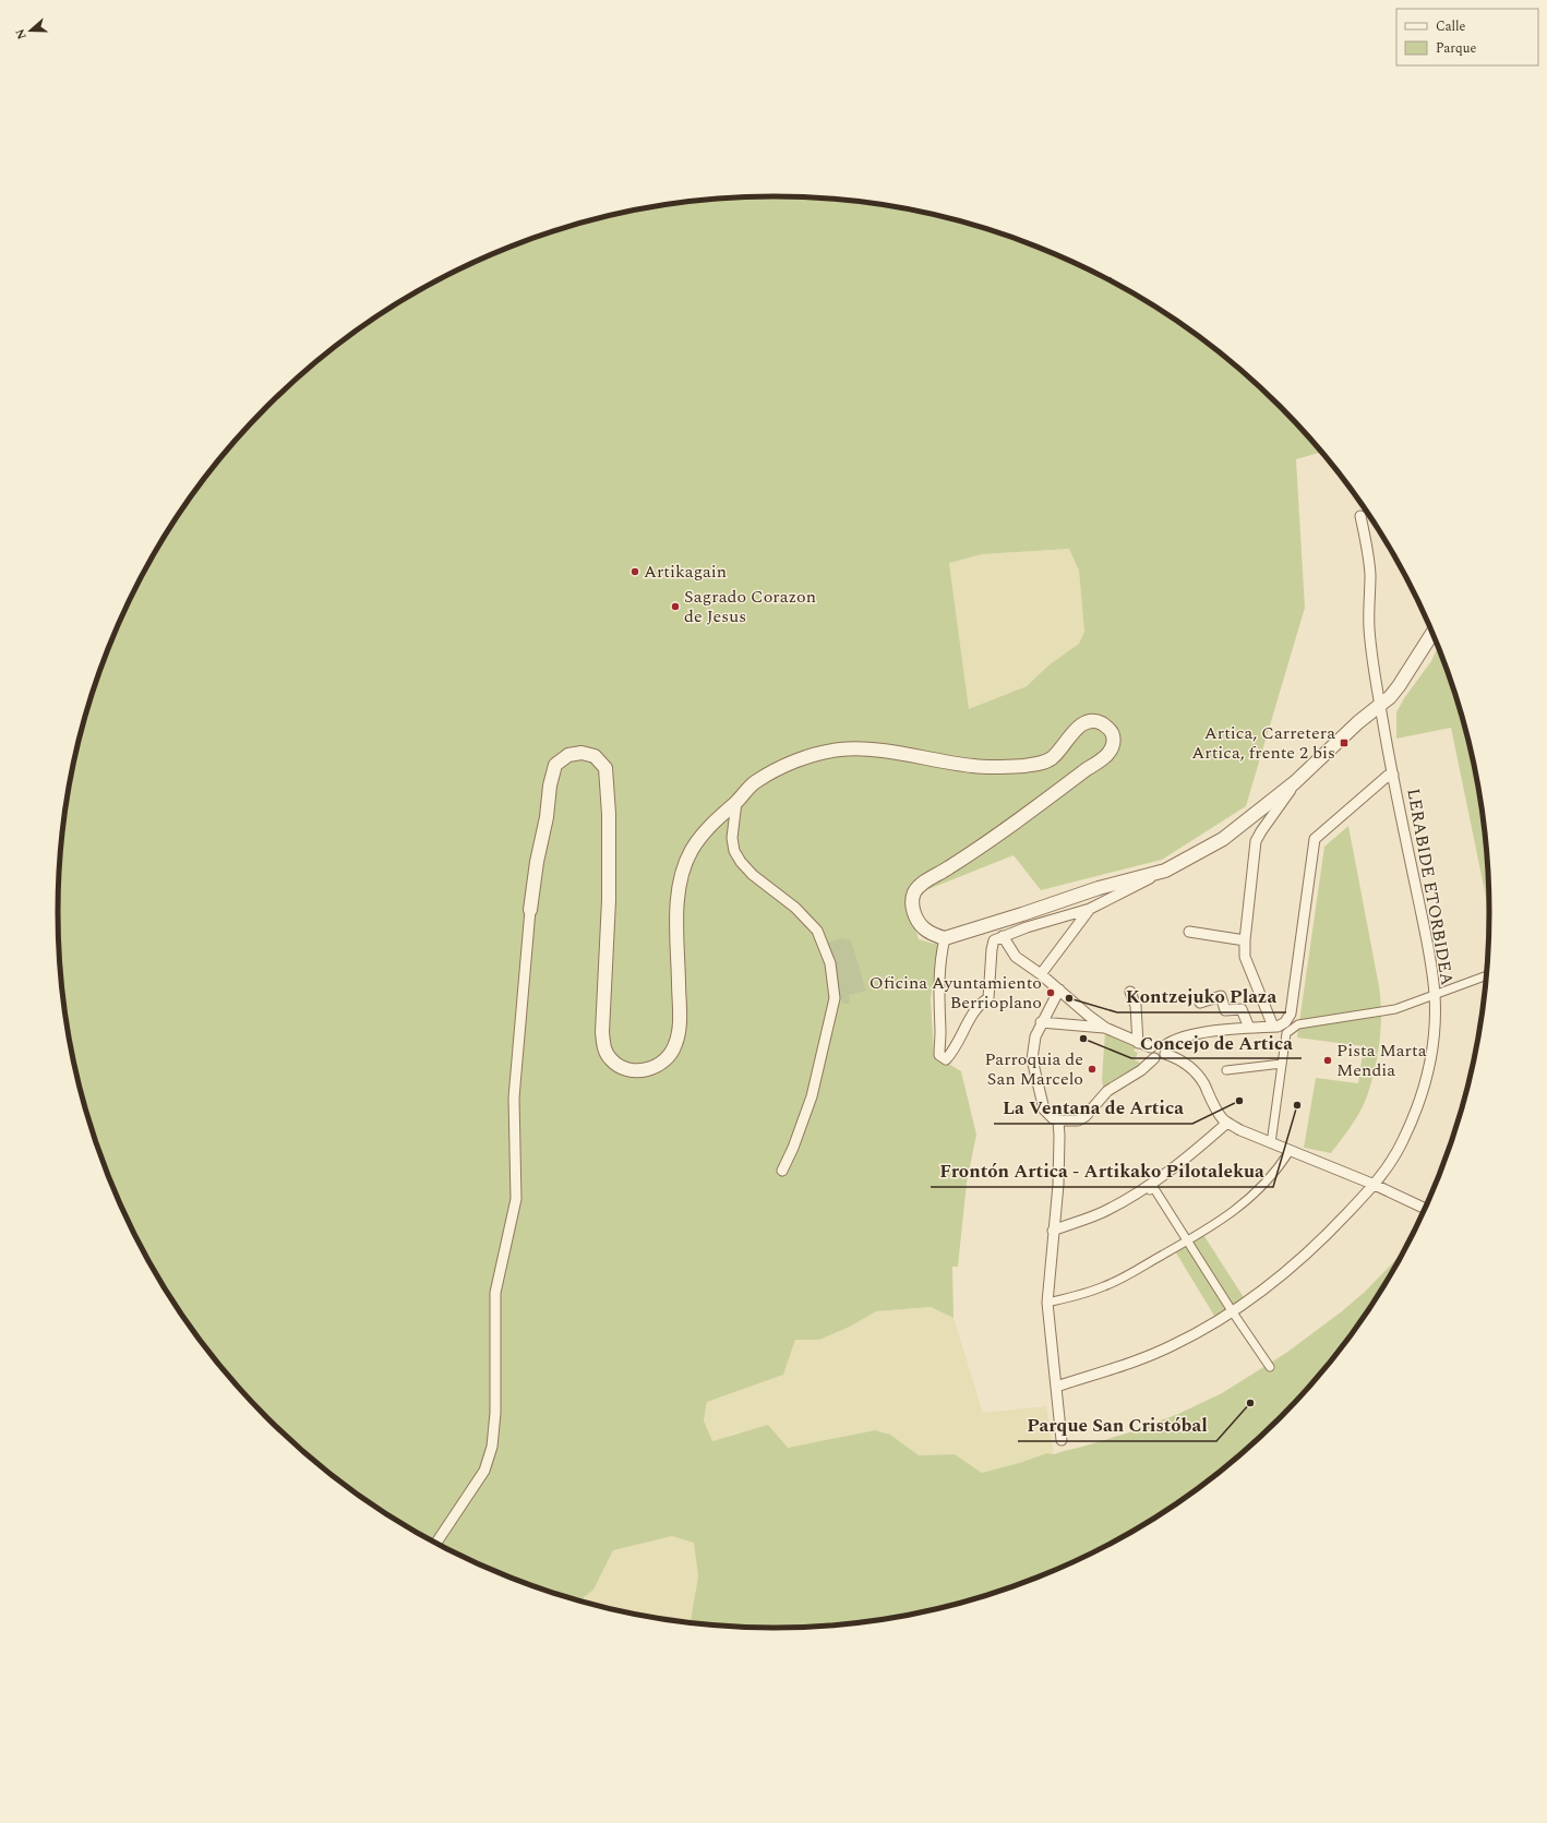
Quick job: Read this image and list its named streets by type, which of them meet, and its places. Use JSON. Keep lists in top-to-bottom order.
{
  "streets": {
    "street": ["LERABIDE ETORBIDEA"]
  },
  "places": {
    "other": [
      "Artikagain",
      "Sagrado Corazon de Jesus",
      "Oficina Ayuntamiento Berrioplano",
      "Kontzejuko Plaza",
      "Concejo de Artica",
      "Pista Marta Mendia",
      "Parroquia de San Marcelo",
      "La Ventana de Artica",
      "Frontón Artica - Artikako Pilotalekua",
      "Parque San Cristóbal"
    ],
    "transit": ["Artica, Carretera Artica, frente 2 bis"]
  },
  "legend": ["Calle", "Parque"],
  "north": "left"
}
